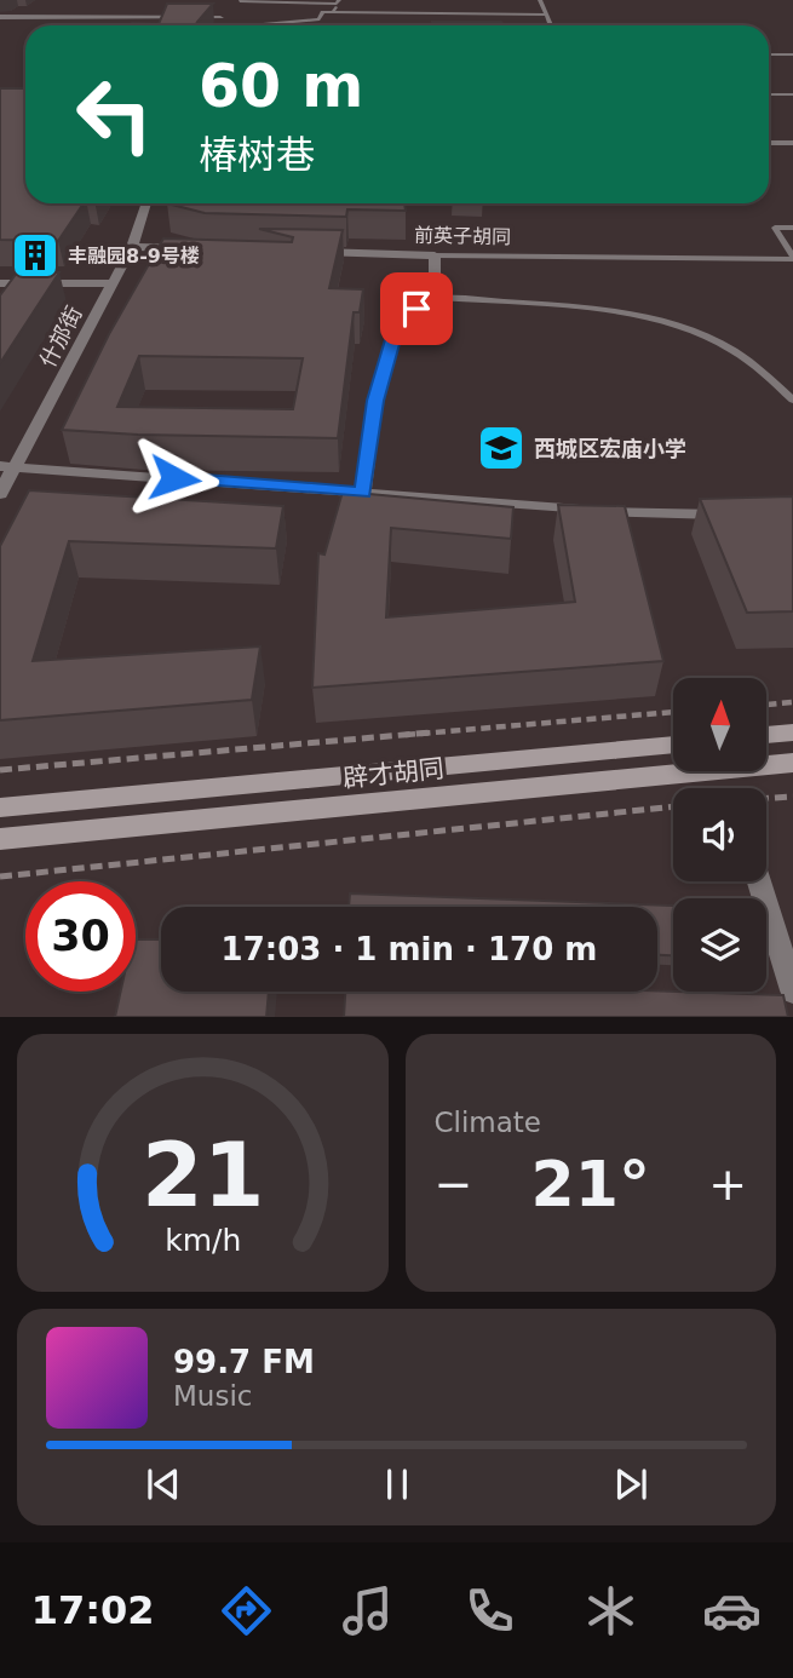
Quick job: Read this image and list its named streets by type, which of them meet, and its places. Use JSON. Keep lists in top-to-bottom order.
{
  "streets": {
    "main road": ["辟才胡同"],
    "street": ["前英子胡同", "什邡街"]
  },
  "places": {
    "building": ["丰融园8-9号楼"],
    "school or university": ["西城区宏庙小学"]
  },
  "north": "top",
  "page": {
    "turn": ["60 m", "椿树巷"],
    "limit": "30",
    "trip": "17:03 · 1 min · 170 m",
    "tile": "Climate",
    "heat": ["−", "21°", "+"],
    "song": ["99.7 FM", "Music"],
    "tabs": "17:02",
    "gauge": ["21", "km/h"]
  }
}
